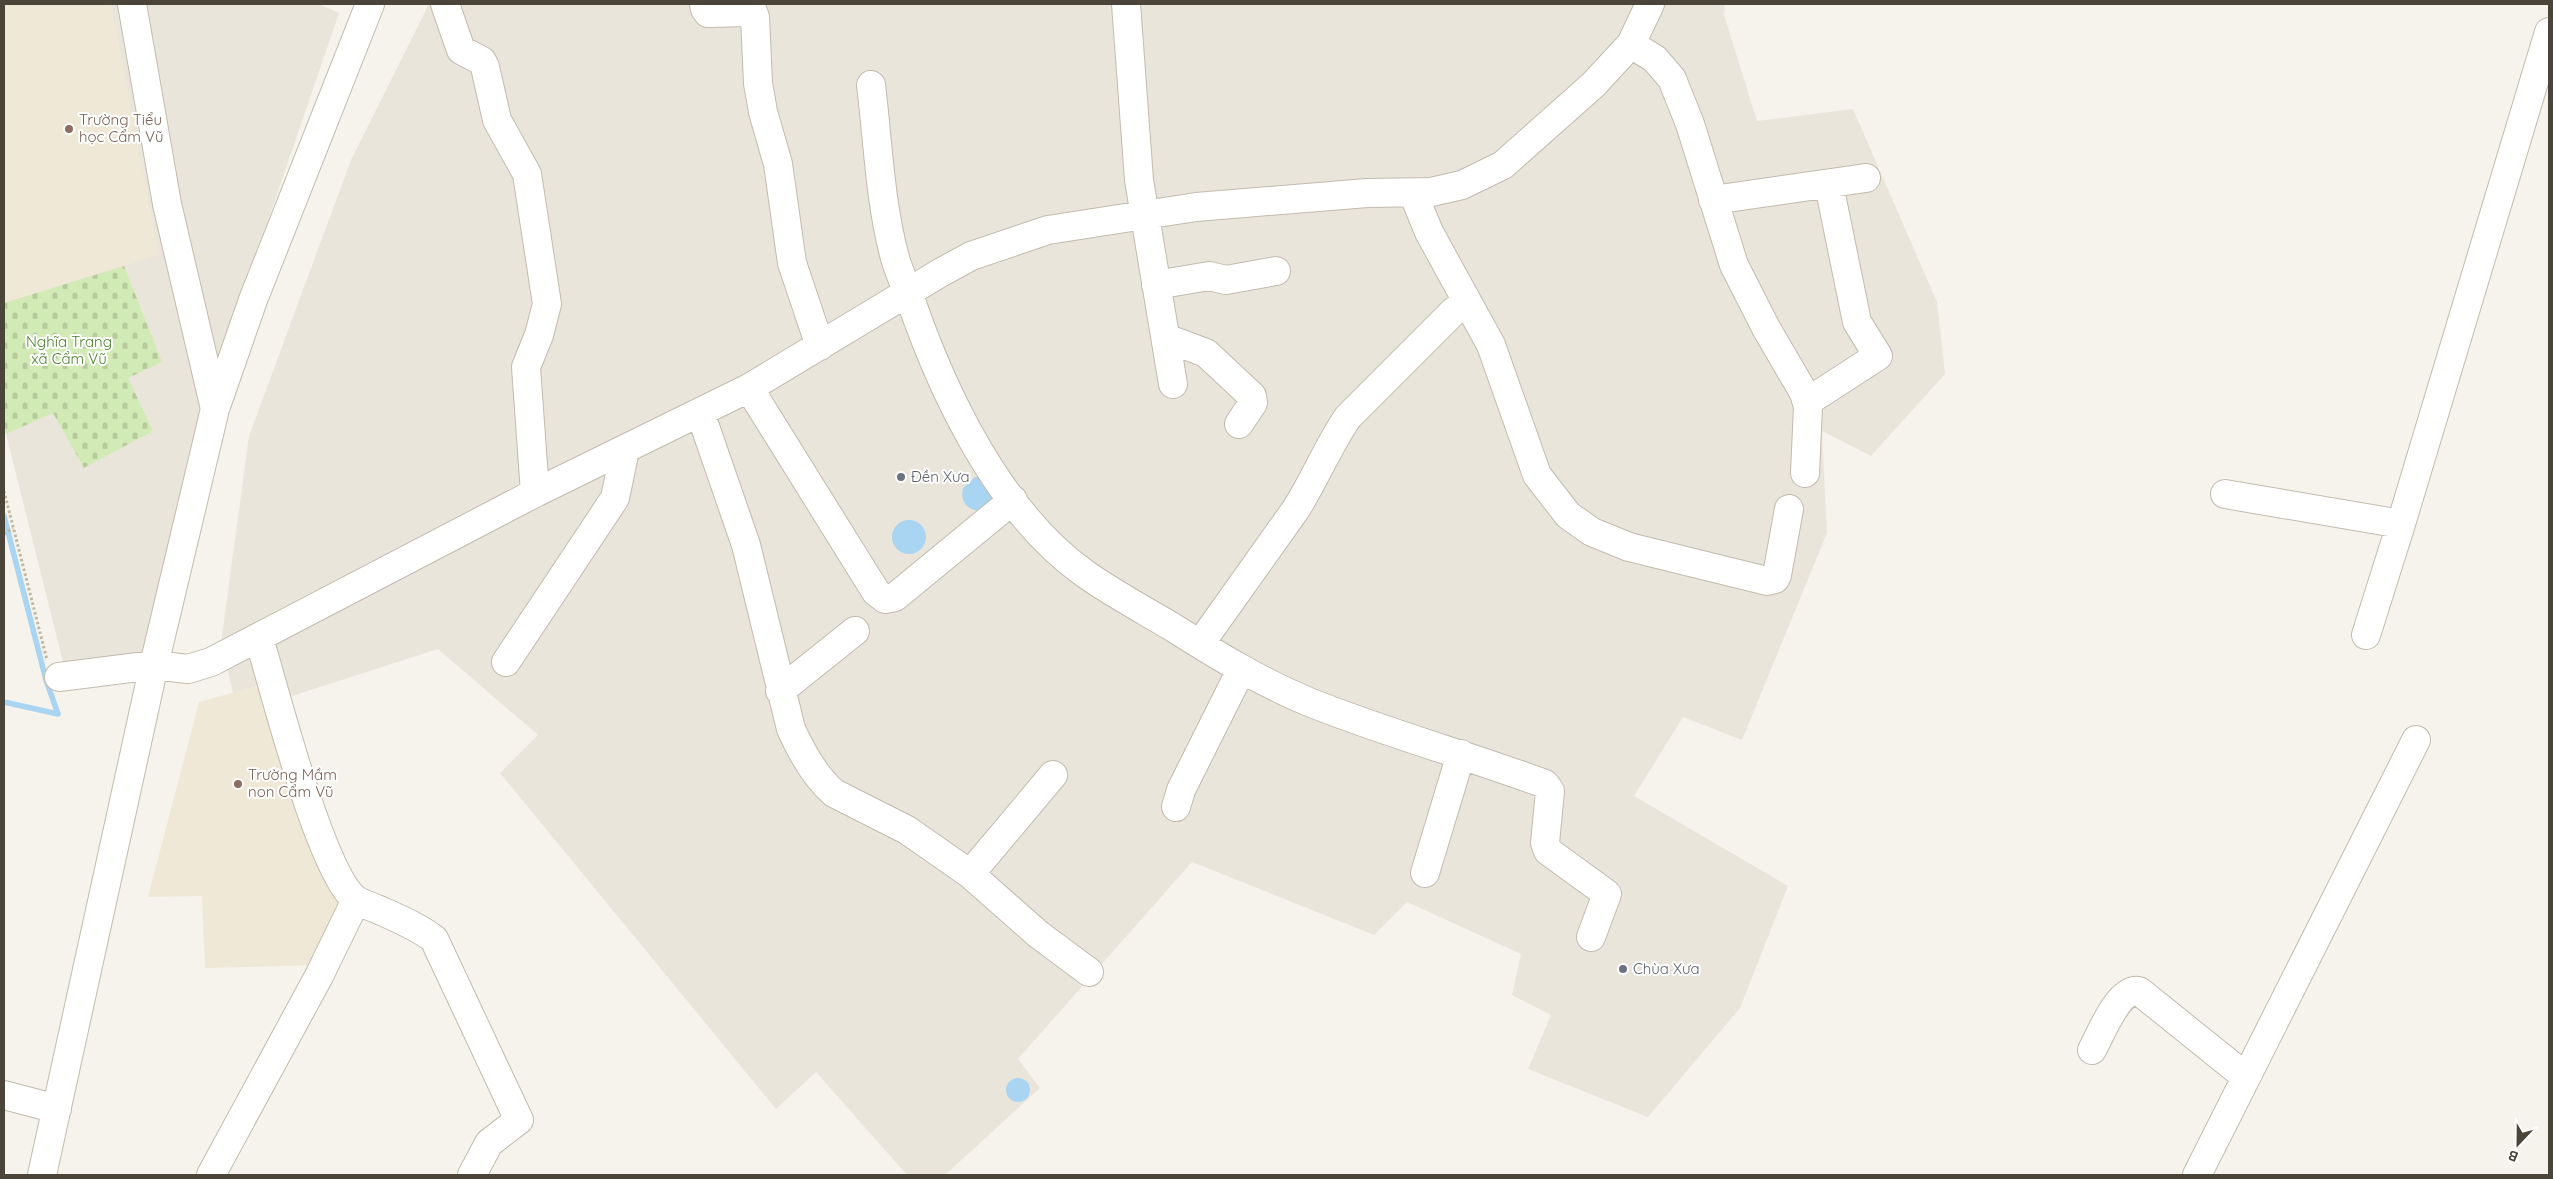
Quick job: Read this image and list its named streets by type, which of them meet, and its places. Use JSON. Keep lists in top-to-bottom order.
{
  "parks": ["Nghĩa Trang xã Cẩm Vũ"],
  "places": [
    "Trường Tiểu học Cẩm Vũ",
    "Đền Xưa",
    "Trường Mầm non Cẩm Vũ",
    "Chùa Xưa"
  ],
  "north": "bottom"
}
